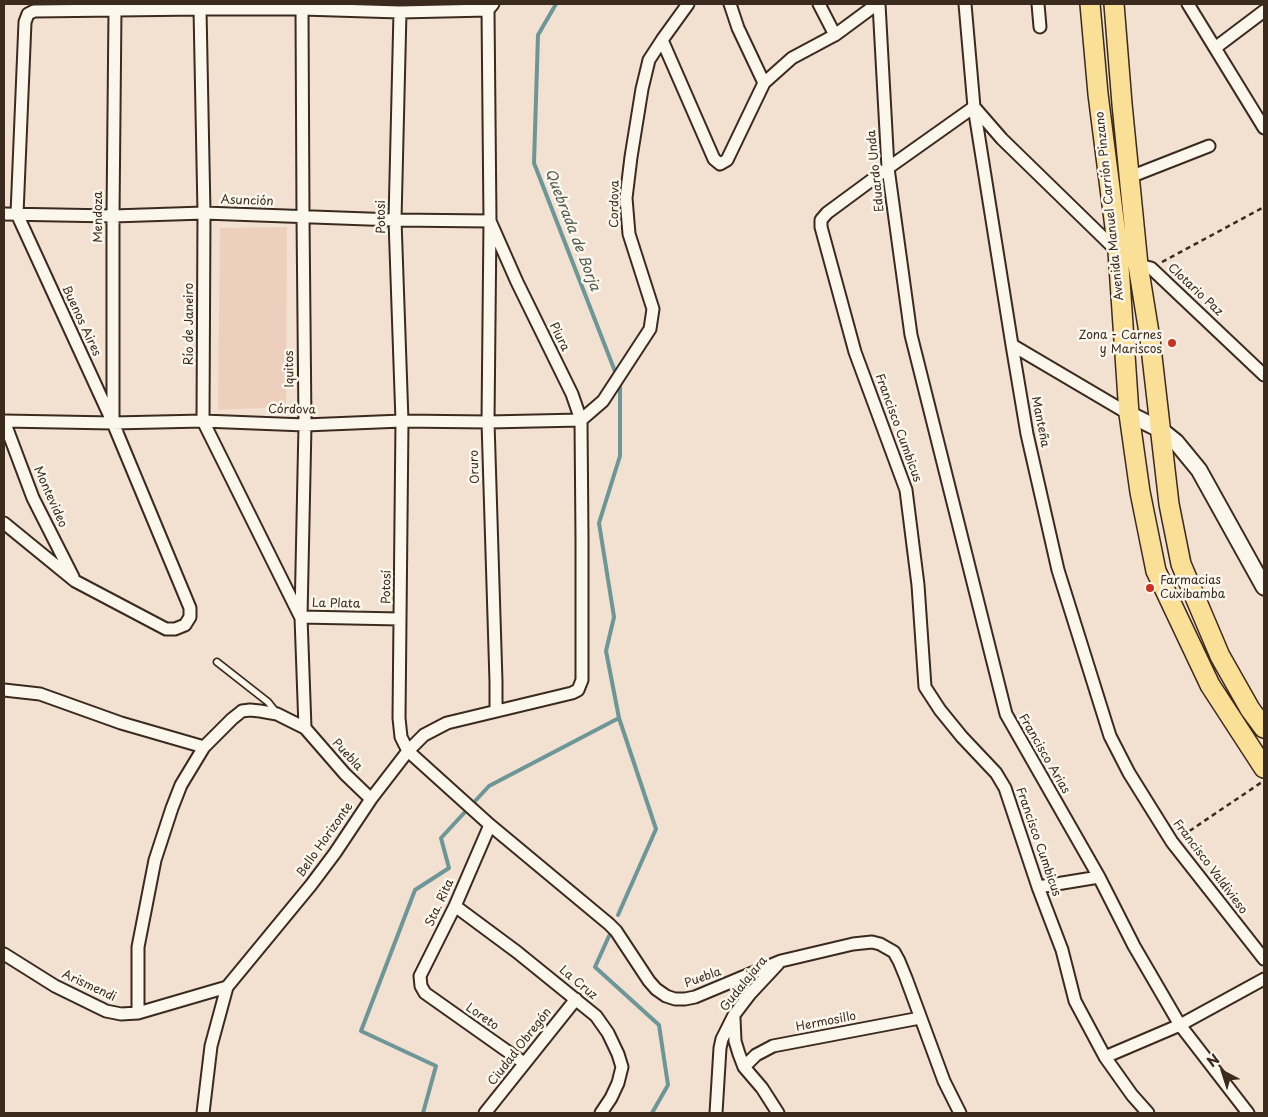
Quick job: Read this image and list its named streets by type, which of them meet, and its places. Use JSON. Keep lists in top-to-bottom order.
{
  "streets": {
    "main road": ["Avenida Manuel Carrión Pinzano"],
    "street": [
      "Eduardo Unda",
      "Asunción",
      "Cordova",
      "Mendoza",
      "Potosi",
      "Clotario Paz",
      "Buenos Aires",
      "Río de Janeiro",
      "Piura",
      "Iquitos",
      "Córdova",
      "Manteña",
      "Francisco Cumbicus",
      "Oruro",
      "Montevideo",
      "Potosí",
      "La Plata",
      "Francisco Arias",
      "Puebla",
      "Bello Horizonte",
      "Francisco Valdivieso",
      "Sta. Rita",
      "La Cruz",
      "Gudalajara",
      "Arismendi",
      "Loreto",
      "Hermosillo",
      "Ciudad Obregón"
    ]
  },
  "crossings": [
    ["Eduardo Unda", "Cordova"],
    ["Eduardo Unda", "Francisco Cumbicus"],
    ["Eduardo Unda", "Francisco Arias"],
    ["Asunción", "Mendoza"],
    ["Asunción", "Potosi"],
    ["Asunción", "Buenos Aires"],
    ["Asunción", "Río de Janeiro"],
    ["Asunción", "Piura"],
    ["Asunción", "Iquitos"],
    ["Asunción", "Oruro"],
    ["Cordova", "Piura"],
    ["Cordova", "Córdova"],
    ["Avenida Manuel Carrión Pinzano", "Clotario Paz"],
    ["Mendoza", "Buenos Aires"],
    ["Mendoza", "Córdova"],
    ["Potosi", "Córdova"],
    ["Potosi", "Potosí"],
    ["Clotario Paz", "Manteña"],
    ["Buenos Aires", "Córdova"],
    ["Buenos Aires", "Montevideo"],
    ["Río de Janeiro", "Iquitos"],
    ["Río de Janeiro", "Córdova"],
    ["Río de Janeiro", "La Plata"],
    ["Piura", "Córdova"],
    ["Piura", "Oruro"],
    ["Piura", "Bello Horizonte"],
    ["Iquitos", "Córdova"],
    ["Iquitos", "La Plata"],
    ["Iquitos", "Puebla"],
    ["Córdova", "Oruro"],
    ["Córdova", "Montevideo"],
    ["Córdova", "Potosí"],
    ["Manteña", "Francisco Valdivieso"],
    ["Oruro", "Bello Horizonte"],
    ["Potosí", "La Plata"],
    ["Potosí", "Puebla"],
    ["Potosí", "Bello Horizonte"],
    ["Puebla", "Bello Horizonte"],
    ["Puebla", "Sta. Rita"],
    ["Puebla", "Gudalajara"],
    ["Puebla", "Hermosillo"],
    ["Bello Horizonte", "Arismendi"],
    ["Sta. Rita", "La Cruz"],
    ["Sta. Rita", "Loreto"],
    ["La Cruz", "Ciudad Obregón"],
    ["Loreto", "Ciudad Obregón"]
  ],
  "water": ["Quebrada de Borja"],
  "places": ["Zona - Carnes y Mariscos", "Farmacias Cuxibamba"],
  "north": "top left"
}
